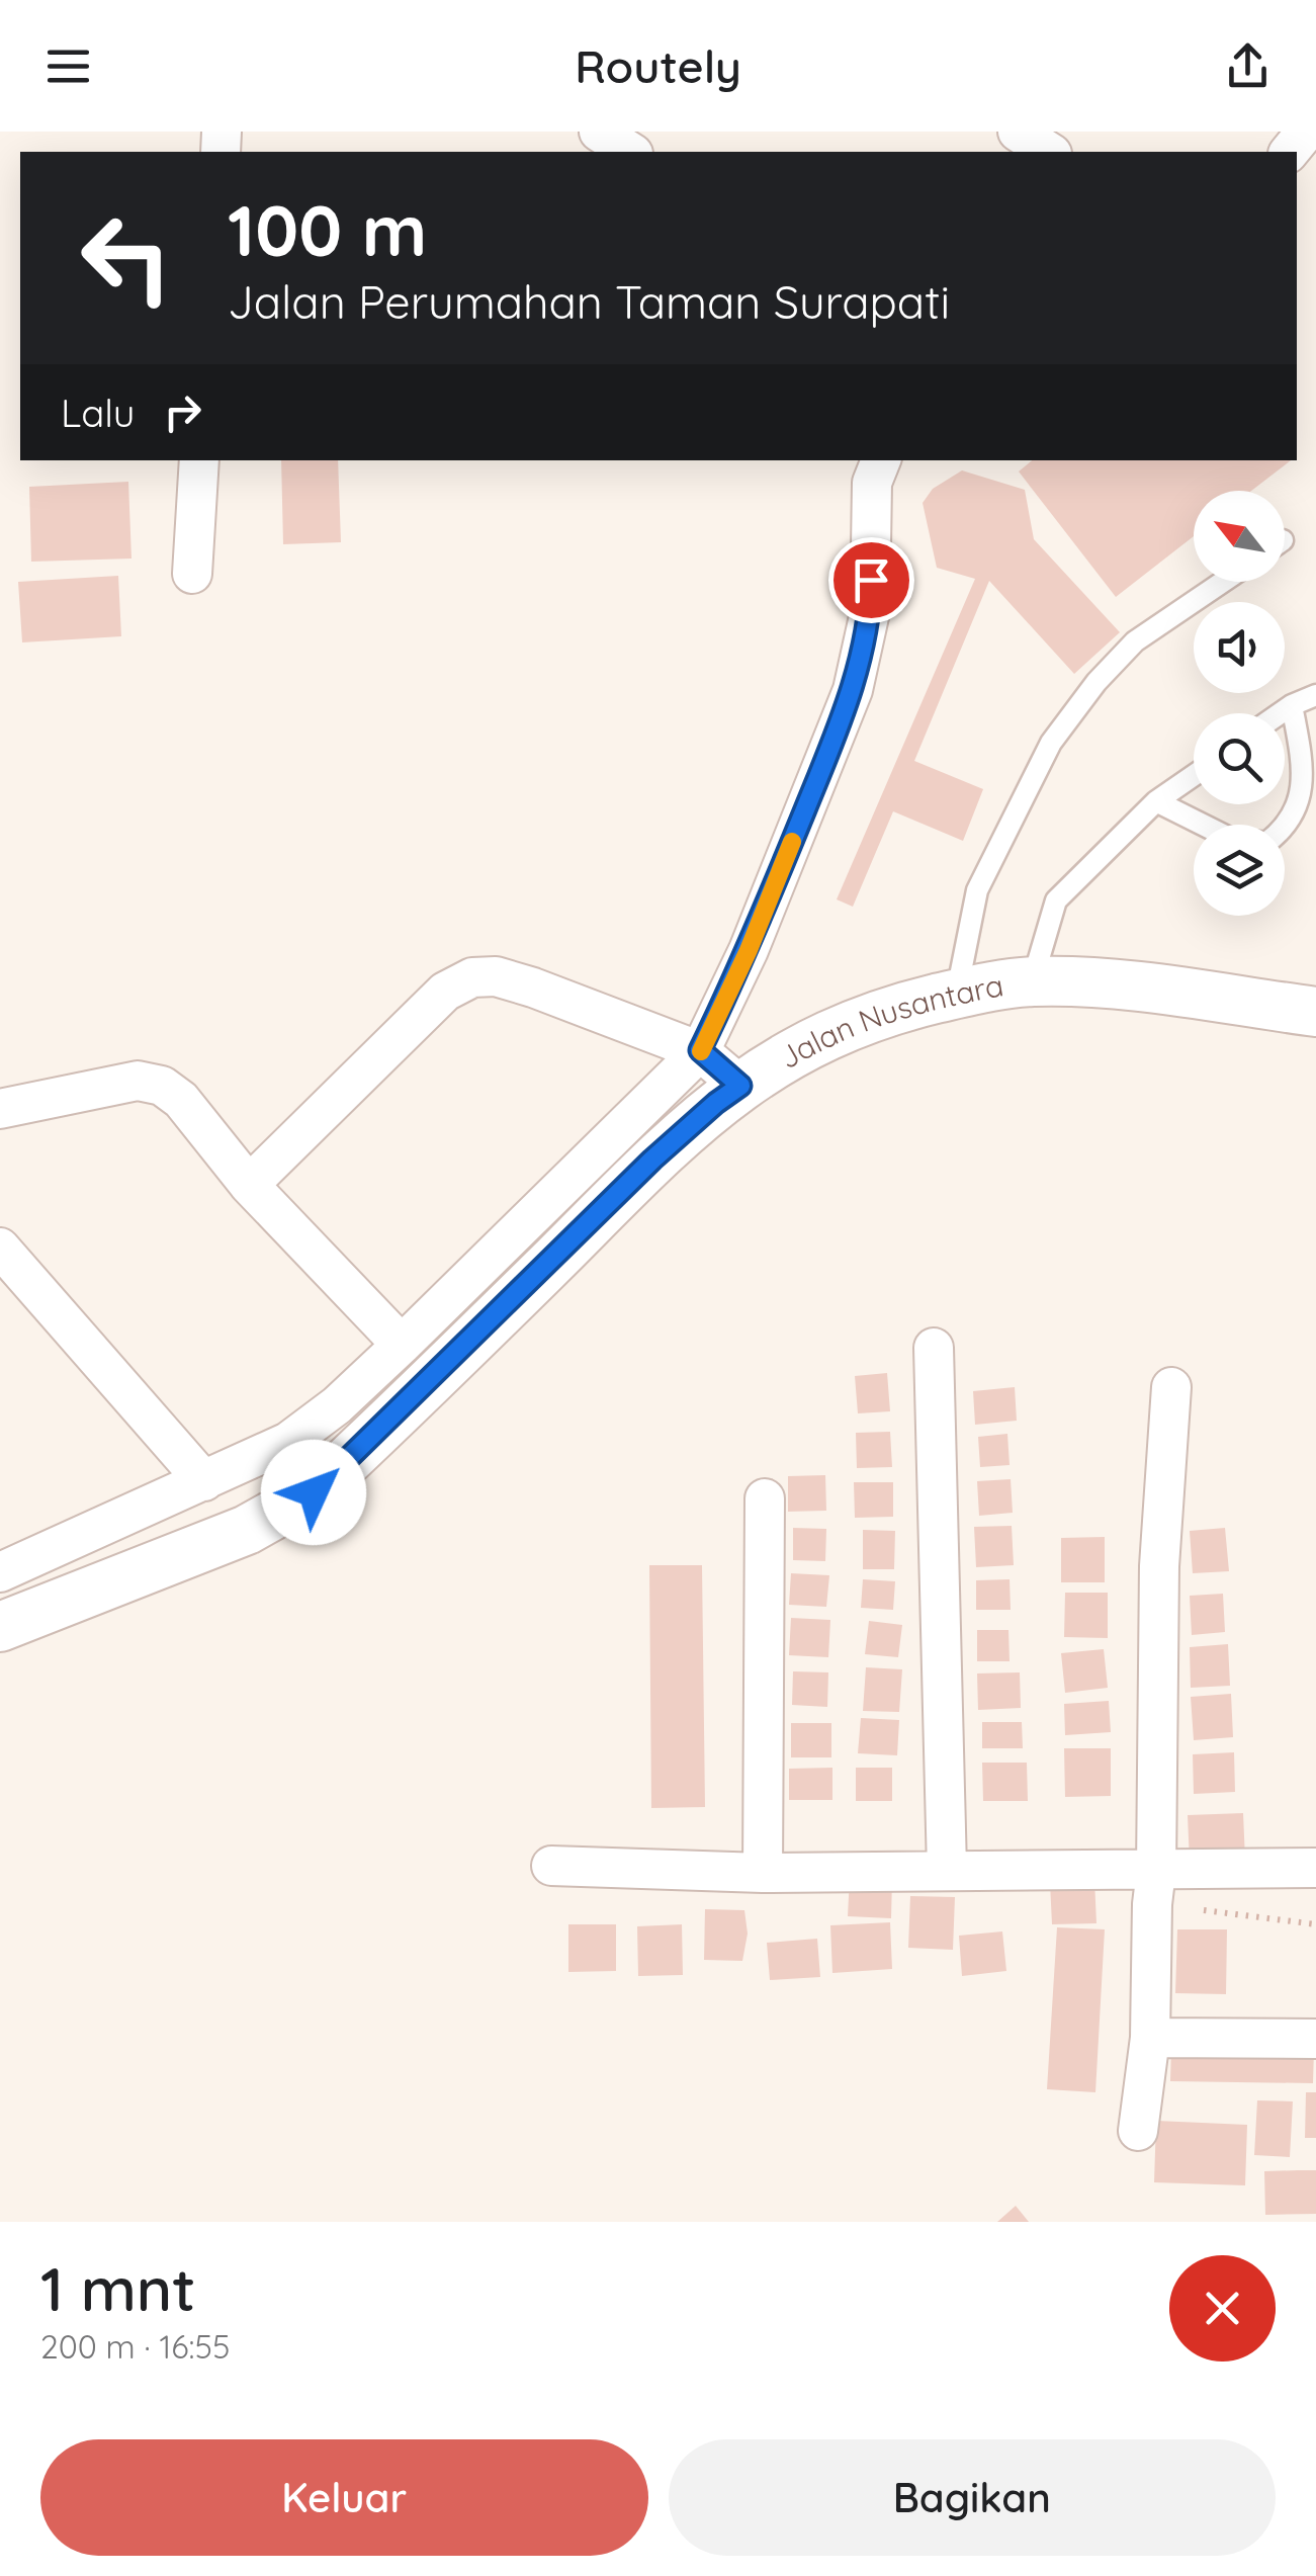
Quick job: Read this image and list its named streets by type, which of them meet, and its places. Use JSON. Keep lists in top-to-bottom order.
{
  "streets": {
    "street": ["Jalan Nusantara"]
  },
  "north": "top left",
  "page": {
    "header": "Routely",
    "turn": ["100 m", "Jalan Perumahan Taman Surapati"],
    "then": "Lalu",
    "heading": ["1 mnt", "200 m · 16:55"],
    "buttons": ["Keluar", "Bagikan"]
  }
}
